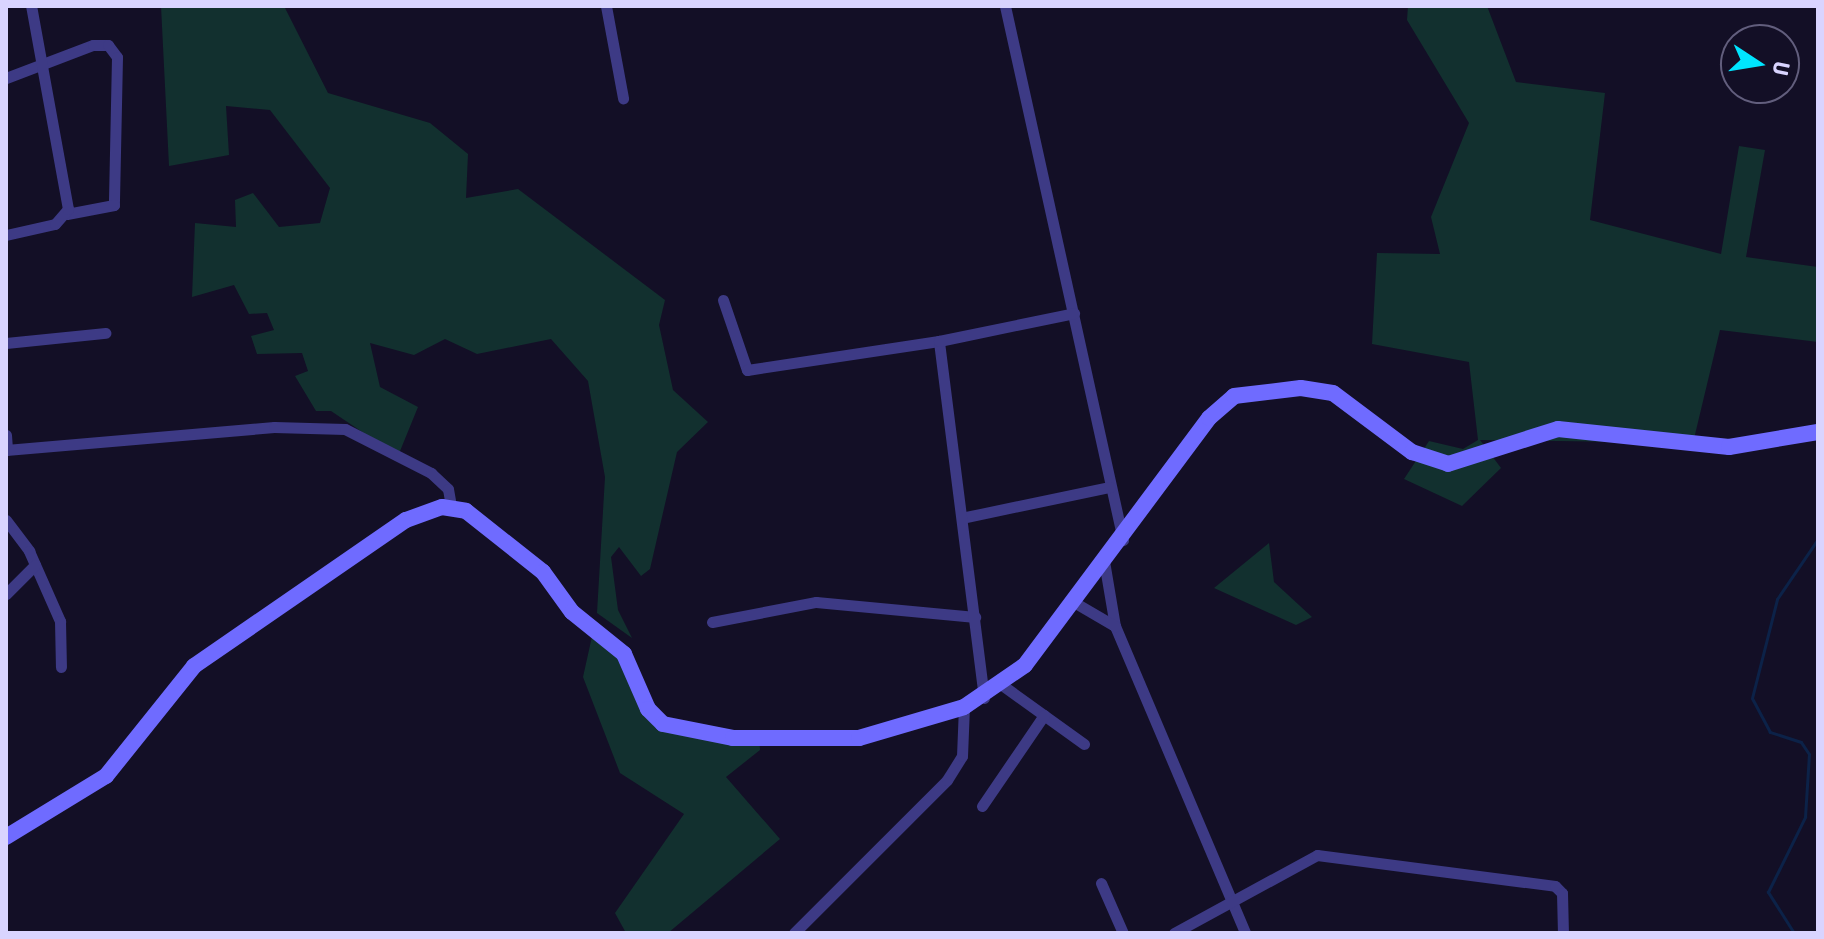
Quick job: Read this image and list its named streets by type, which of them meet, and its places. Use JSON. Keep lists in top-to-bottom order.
{
  "north": "right"
}
